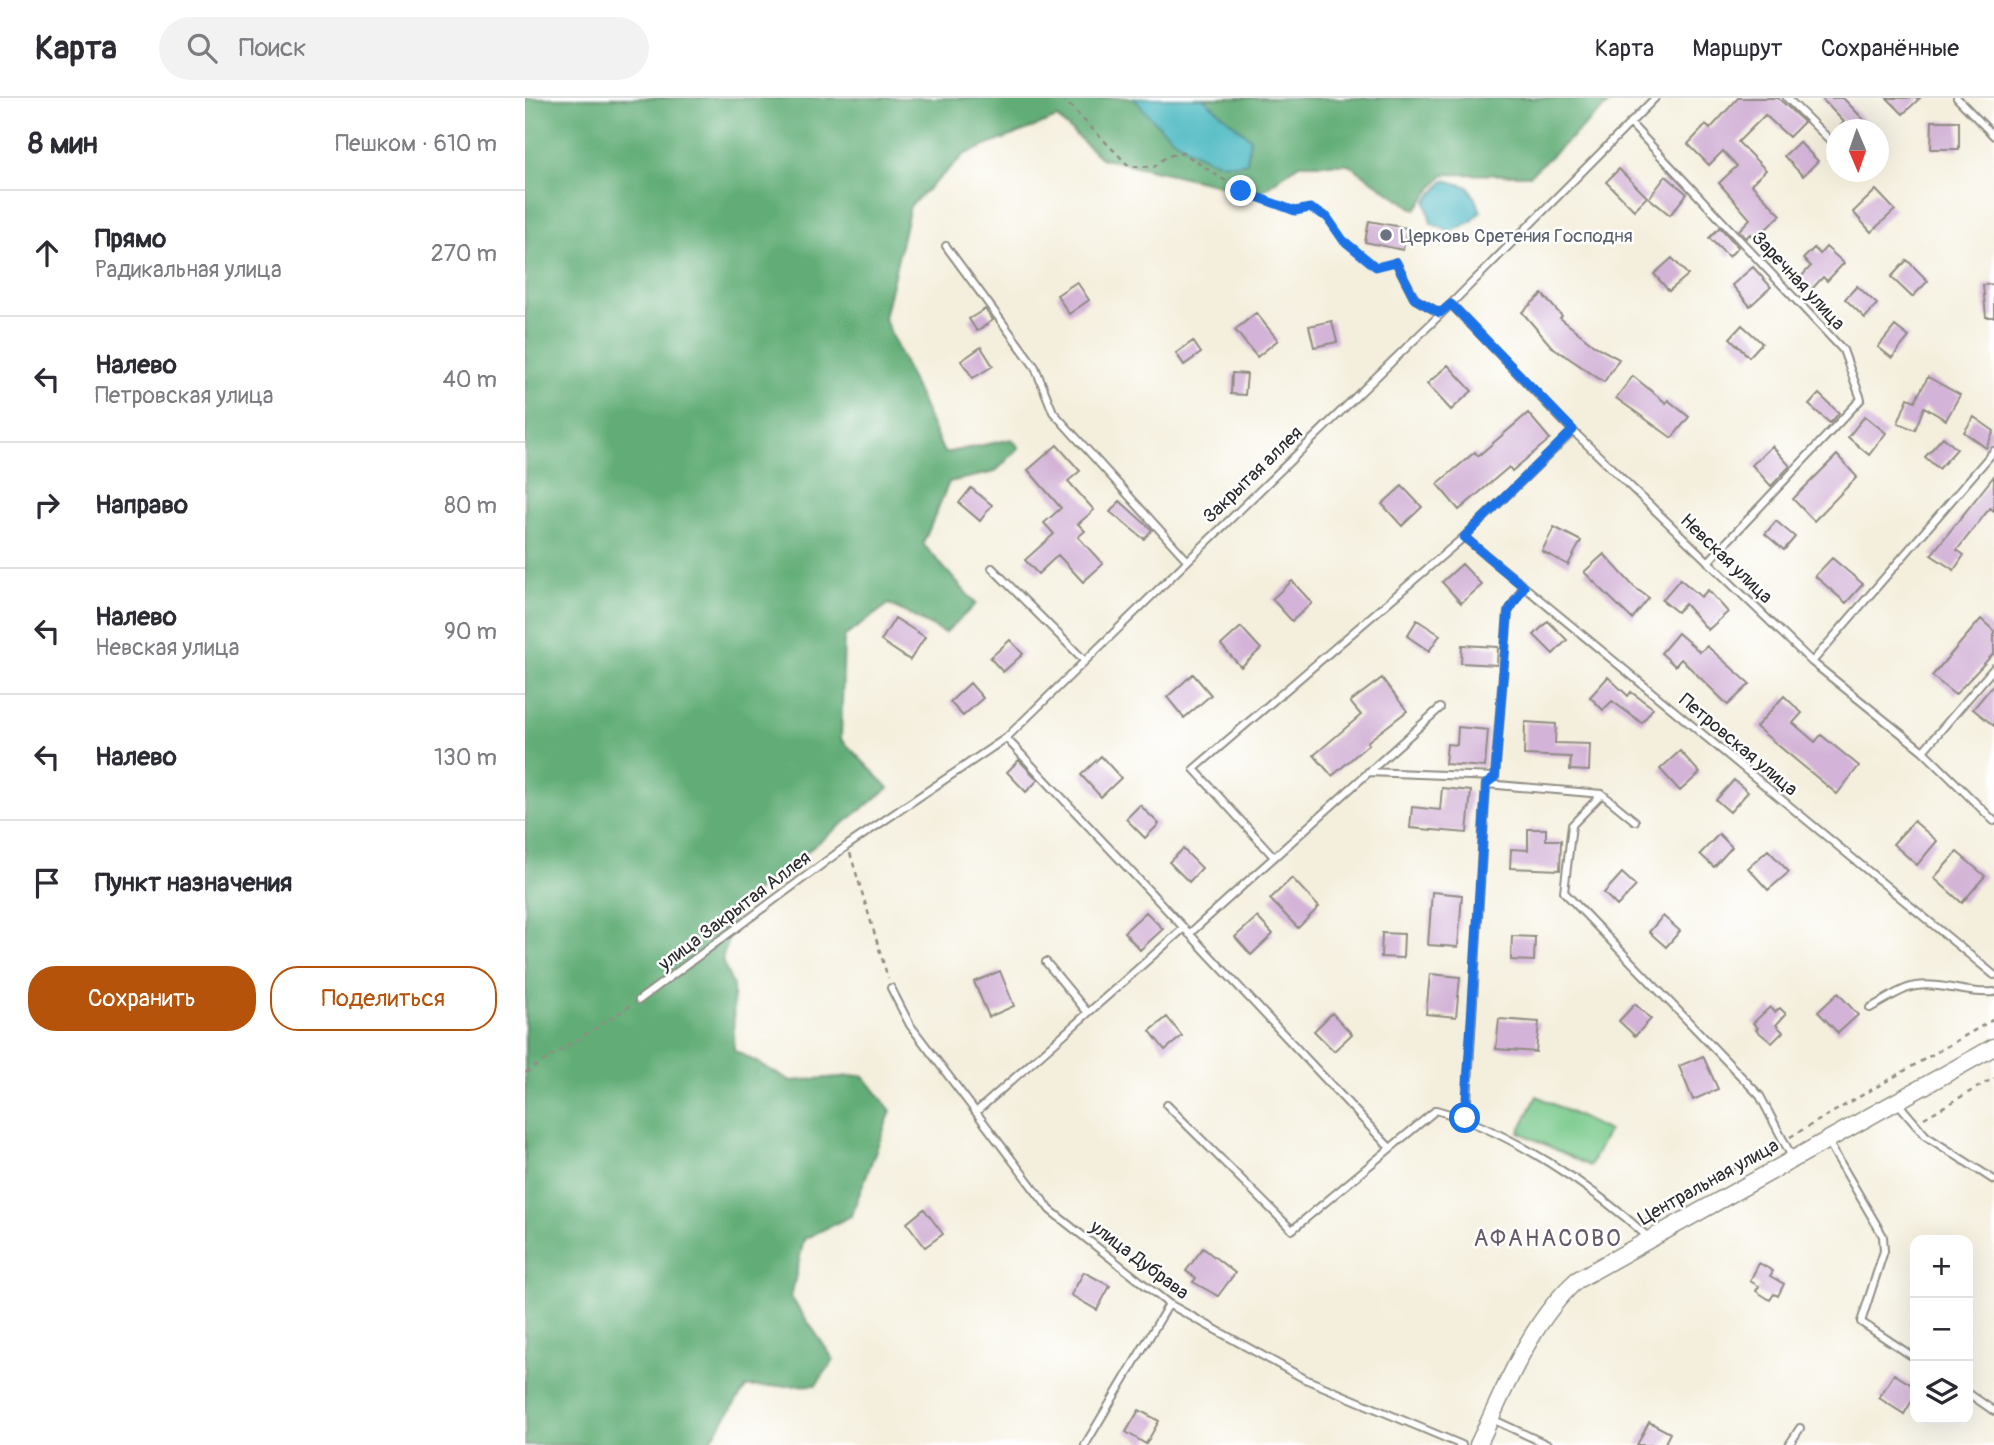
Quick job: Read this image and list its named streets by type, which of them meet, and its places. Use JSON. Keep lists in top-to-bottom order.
{
  "streets": {
    "street": ["Центральная улица"],
    "lane": [
      "Заречная улица",
      "Закрытая аллея",
      "Невская улица",
      "Петровская улица",
      "улица Закрытая Аллея",
      "улица Дубрава"
    ]
  },
  "crossings": [
    ["Заречная улица", "Закрытая аллея"],
    ["Заречная улица", "Невская улица"],
    ["Закрытая аллея", "Невская улица"],
    ["Закрытая аллея", "улица Закрытая Аллея"]
  ],
  "districts": ["АФАНАСОВО"],
  "places": ["Церковь Сретения Господня"],
  "north": "bottom",
  "page": {
    "header": "Карта",
    "search": "Поиск",
    "nav": ["Карта", "Маршрут", "Сохранённые"],
    "heading": ["8 мин", "Пешком · 610 m"],
    "list": [
      ["Прямо", "Радикальная улица", "270 m"],
      ["Налево", "Петровская улица", "40 m"],
      ["Направо", "80 m"],
      ["Налево", "Невская улица", "90 m"],
      ["Налево", "130 m"],
      "Пункт назначения"
    ],
    "buttons": ["Сохранить", "Поделиться"],
    "map_buttons": ["+", "−"]
  }
}
